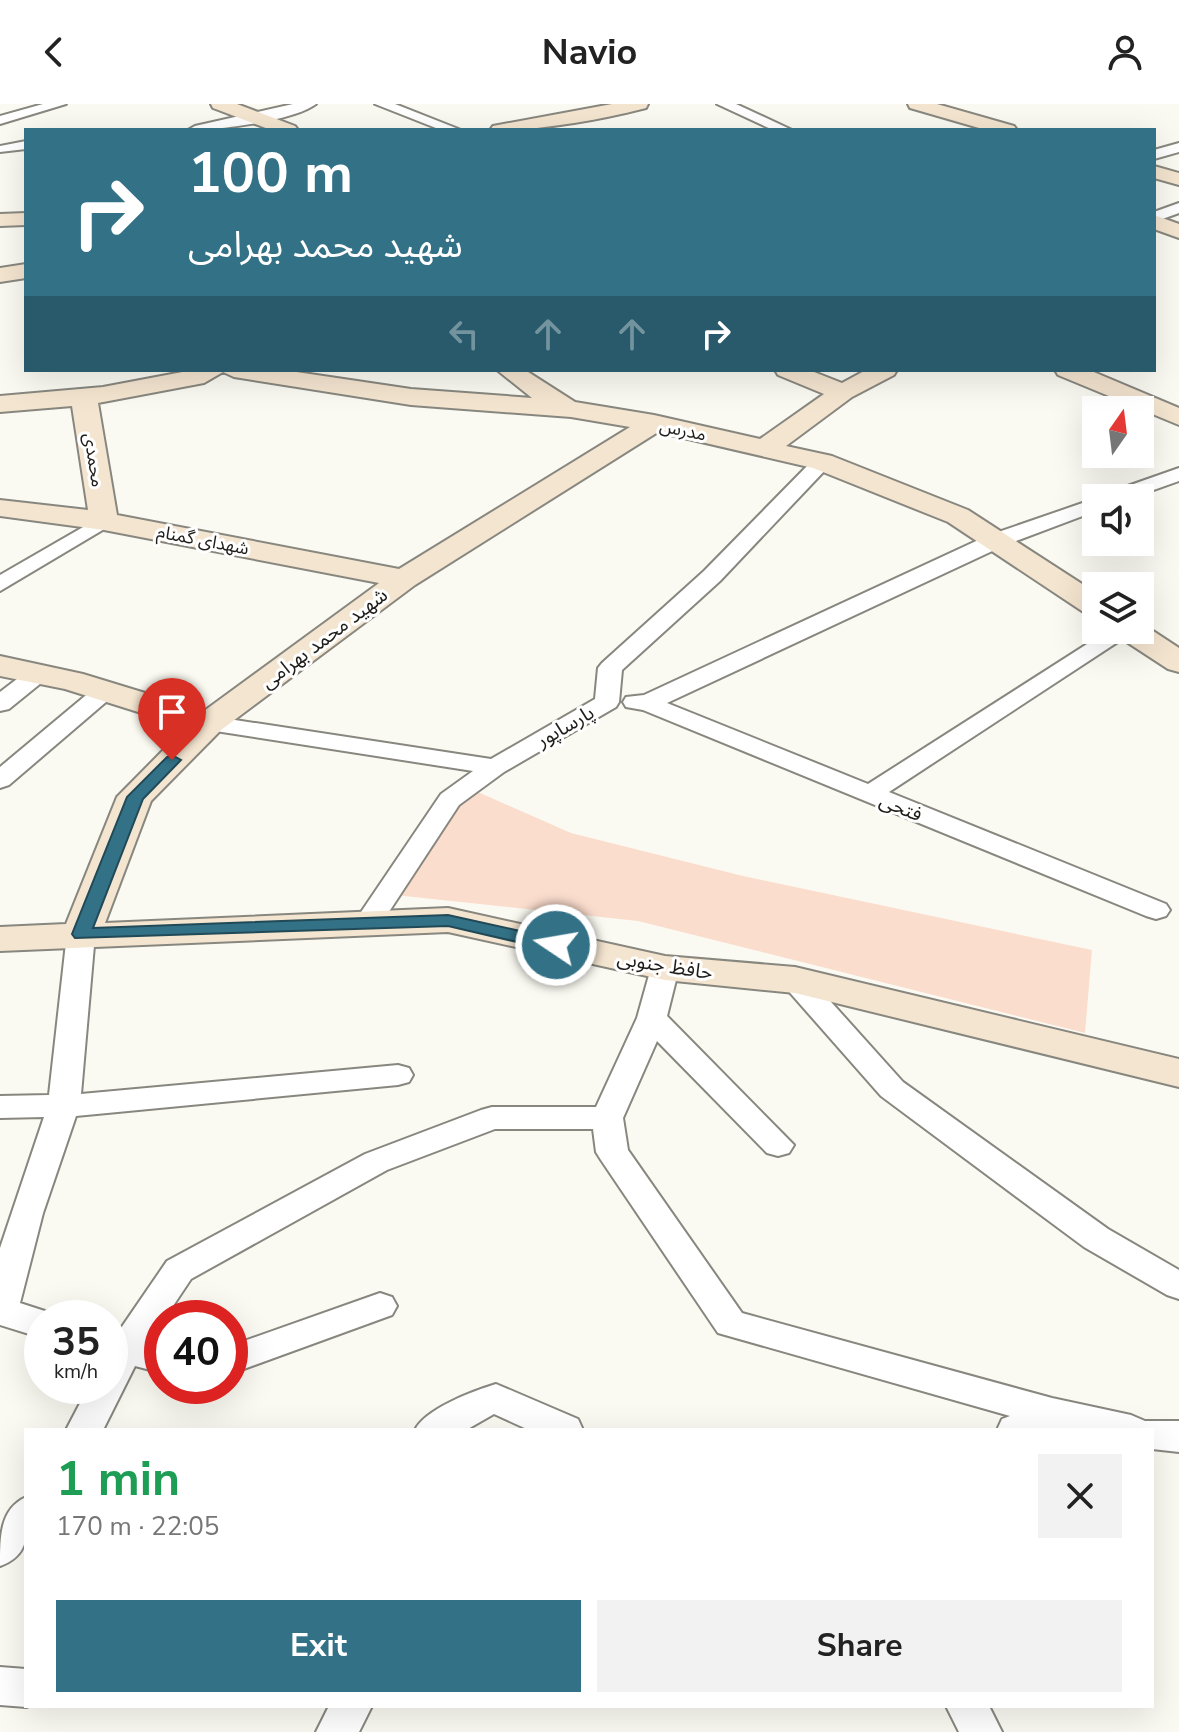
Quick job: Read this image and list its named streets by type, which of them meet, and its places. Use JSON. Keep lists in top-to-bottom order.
{
  "streets": {
    "street": [
      "مدرس",
      "محمدی",
      "شهدای گمنام",
      "شهید محمد بهرامی",
      "پارساپور",
      "فتحی",
      "حافظ جنوبی"
    ]
  },
  "crossings": [
    ["مدرس", "شهید محمد بهرامی"],
    ["مدرس", "پارساپور"],
    ["محمدی", "شهدای گمنام"],
    ["شهدای گمنام", "شهید محمد بهرامی"],
    ["شهید محمد بهرامی", "حافظ جنوبی"],
    ["پارساپور", "حافظ جنوبی"]
  ],
  "north": "top",
  "page": {
    "header": "Navio",
    "turn": ["100 m", "شهید محمد بهرامی"],
    "speed": "35 km/h",
    "limit": "40",
    "heading": ["1 min", "170 m · 22:05"],
    "buttons": ["Exit", "Share"]
  }
}
